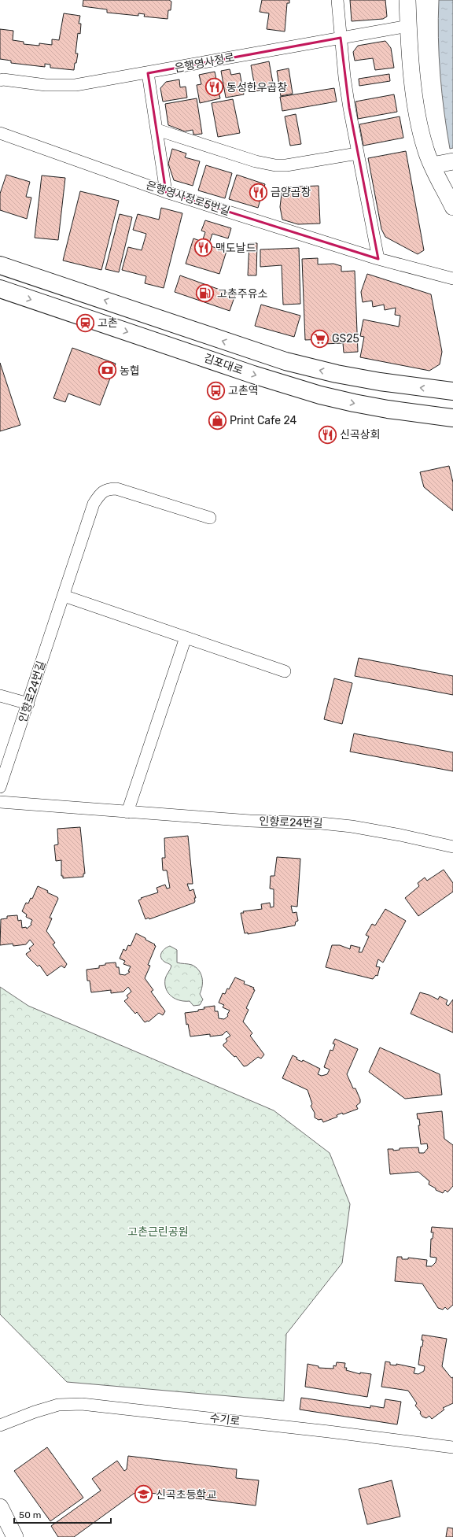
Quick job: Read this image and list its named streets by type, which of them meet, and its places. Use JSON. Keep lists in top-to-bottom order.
{
  "streets": {
    "main road": ["김포대로"],
    "street": [
      "은행영사정로",
      "은행영사정로5번길",
      "인향로24번길",
      "수기로"
    ]
  },
  "parks": ["고촌근린공원"],
  "places": {
    "restaurant": [
      "동성한우곱창",
      "금양곱창",
      "맥도날드",
      "신곡상회"
    ],
    "fuel station": ["고촌주유소"],
    "station": ["고촌"],
    "supermarket": ["GS25"],
    "bank": ["농협"],
    "bus stop": ["고촌역"],
    "shop": ["Print Cafe 24"],
    "school or university": ["신곡초등학교"]
  },
  "scale_bar": "50 m"
}
